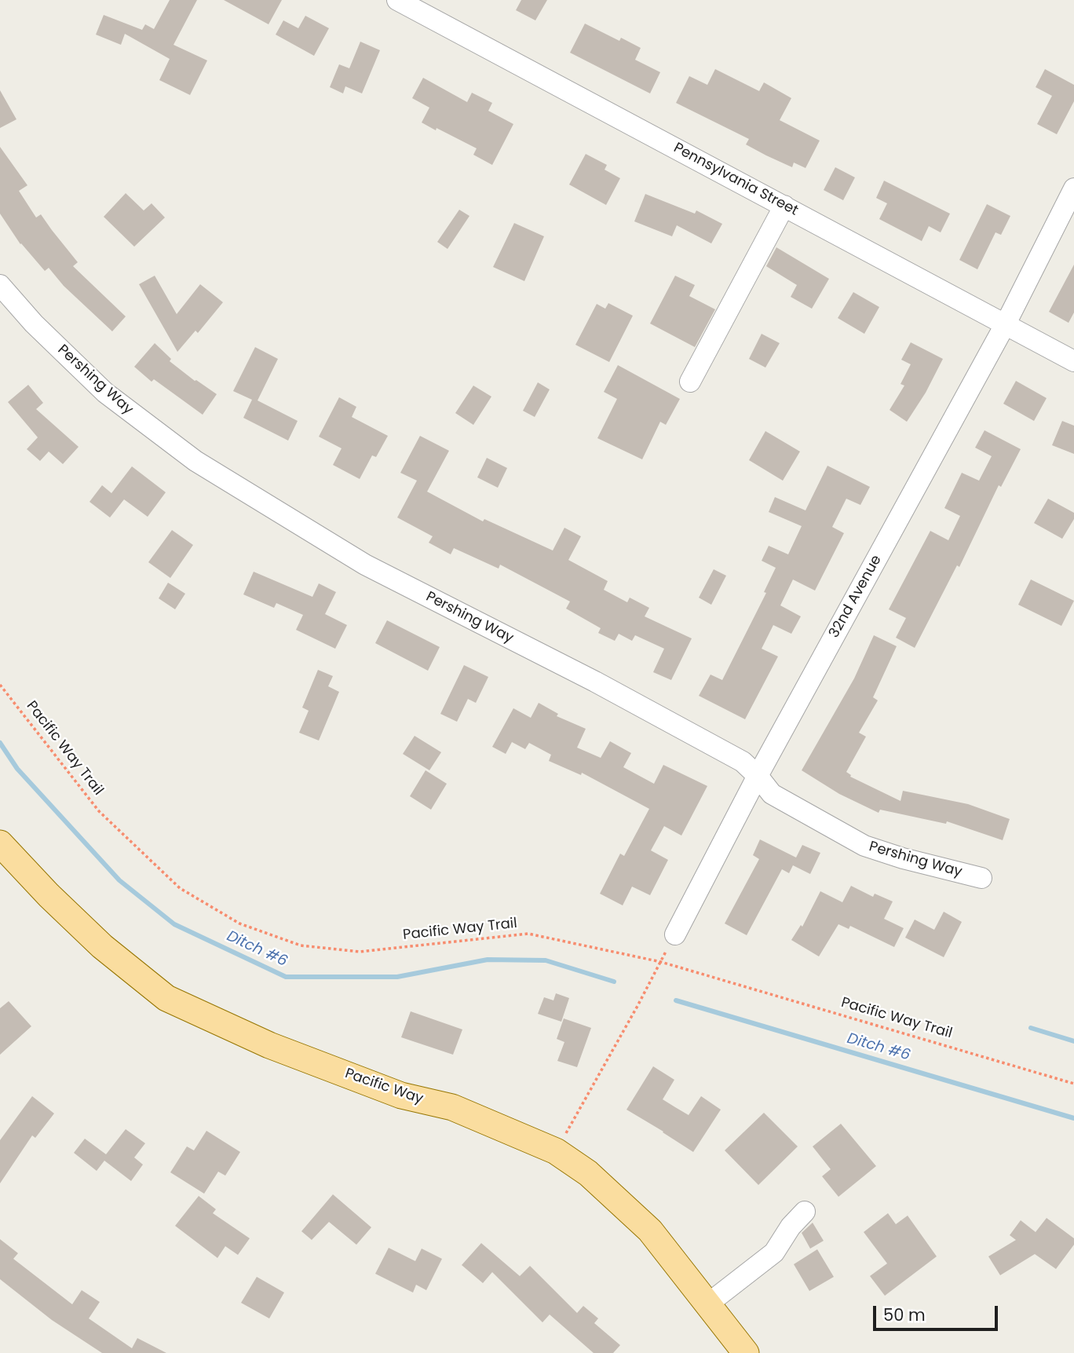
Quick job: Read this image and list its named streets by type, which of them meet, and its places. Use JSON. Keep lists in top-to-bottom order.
{
  "streets": {
    "main road": ["Pacific Way"],
    "street": ["Pennsylvania Street", "Pershing Way", "32nd Avenue"],
    "path": ["Pacific Way Trail"]
  },
  "crossings": [
    ["Pennsylvania Street", "32nd Avenue"],
    ["Pershing Way", "32nd Avenue"]
  ],
  "water": ["Ditch #6"],
  "scale_bar": "50 m"
}
